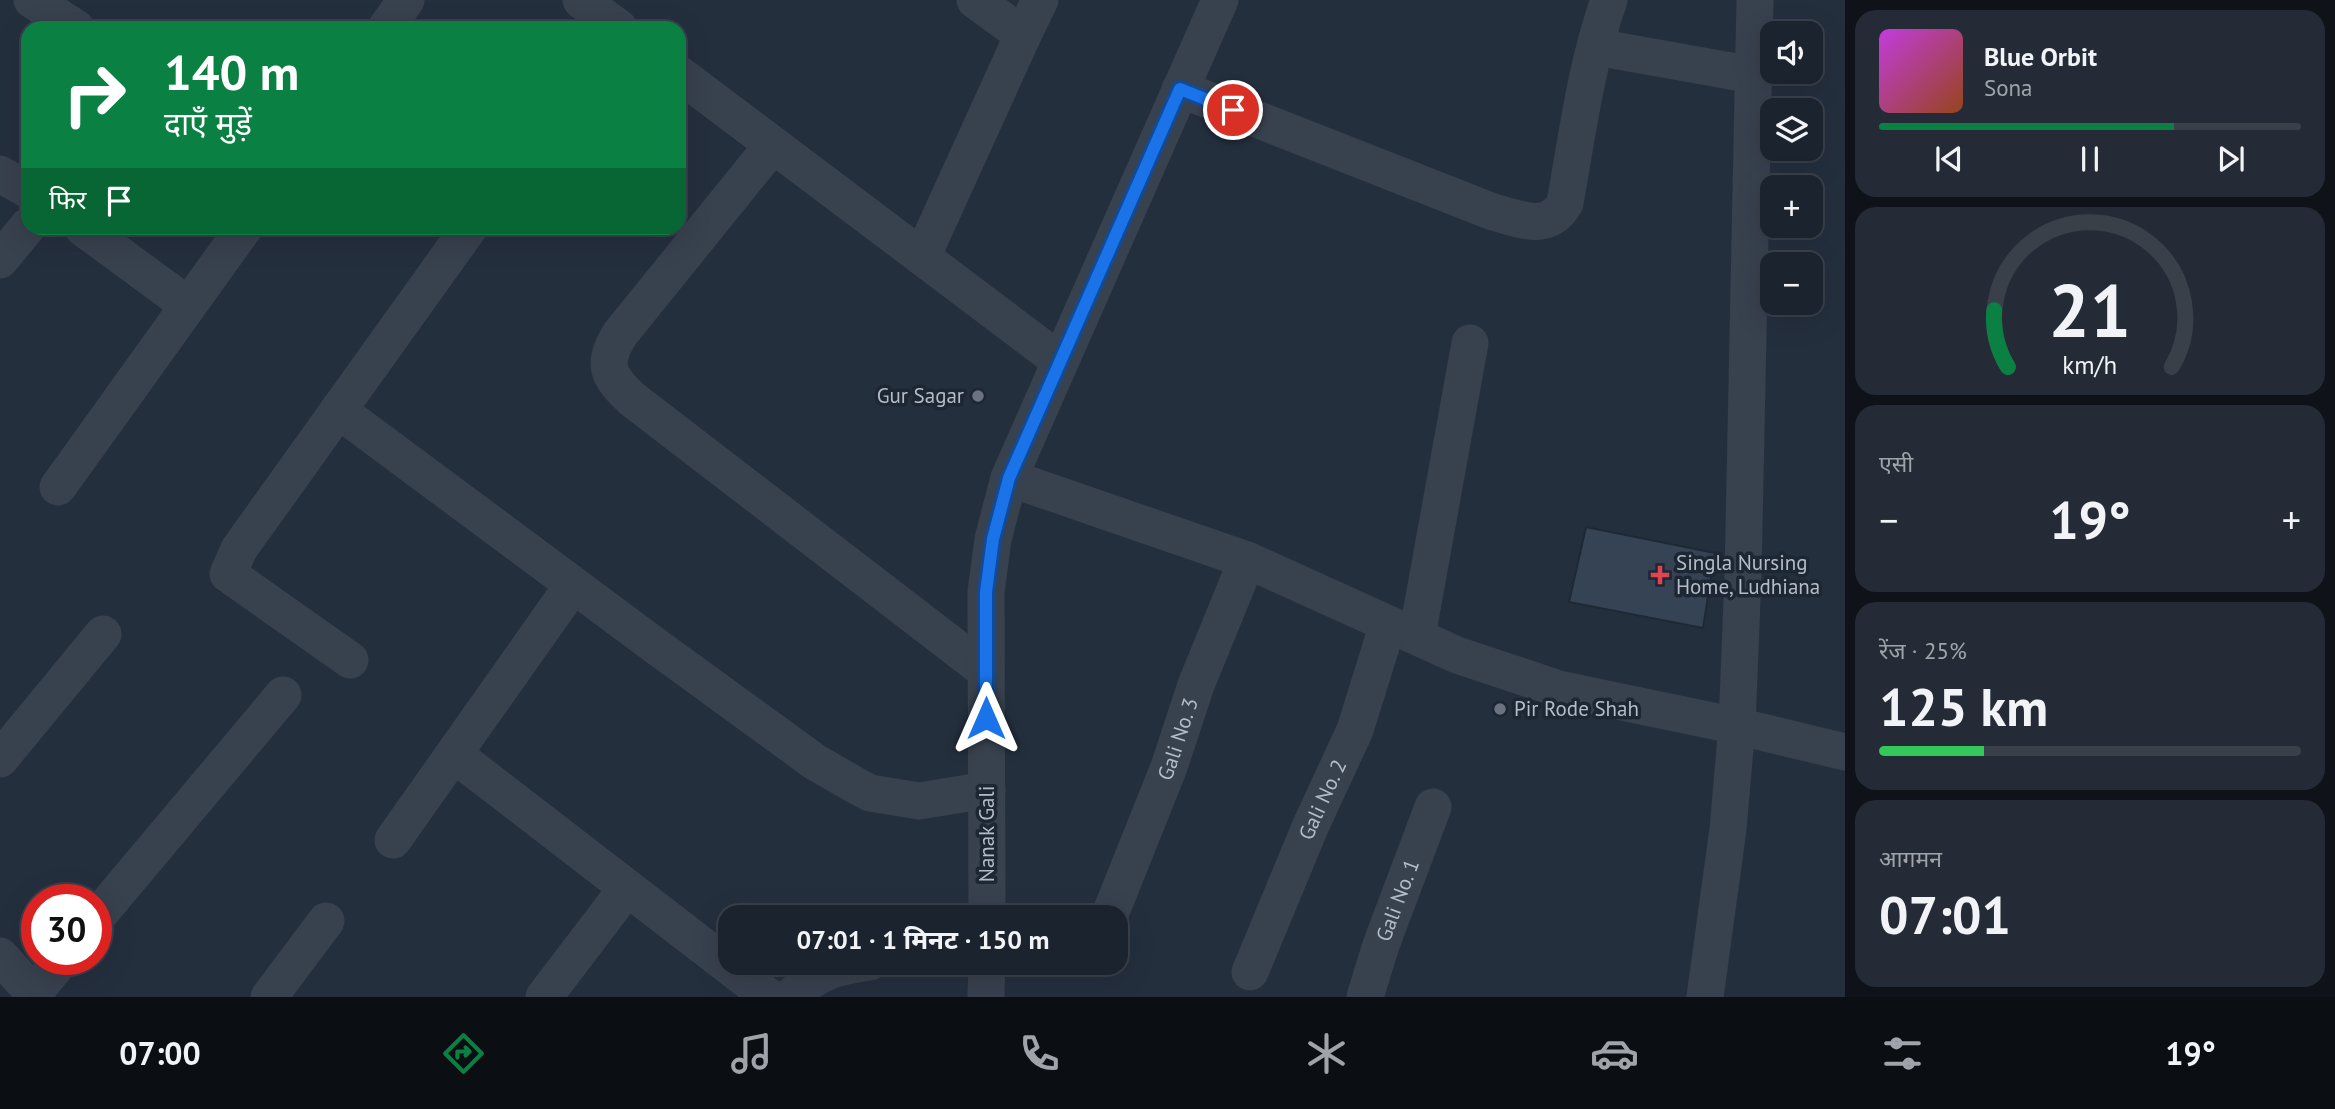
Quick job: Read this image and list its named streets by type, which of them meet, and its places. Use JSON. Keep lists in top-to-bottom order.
{
  "streets": {
    "street": [
      "Gali No. 3",
      "Gali No. 2",
      "Nanak Gali",
      "Gali No. 1"
    ]
  },
  "places": {
    "other": ["Gur Sagar", "Pir Rode Shah"],
    "health": ["Singla Nursing Home, Ludhiana"]
  },
  "page": {
    "map_buttons": ["+", "−"],
    "turn": ["140 m", "दाएँ मुड़ें"],
    "song": ["Blue Orbit", "Sona"],
    "then": "फिर",
    "tile": [
      "एसी",
      ["रेंज · 25%", "125 km"],
      ["आगमन", "07:01"]
    ],
    "heat": ["−", "19°", "+"],
    "limit": "30",
    "trip": "07:01 · 1 मिनट · 150 m",
    "tabs": ["07:00", "19°"],
    "gauge": ["21", "km/h"]
  }
}
